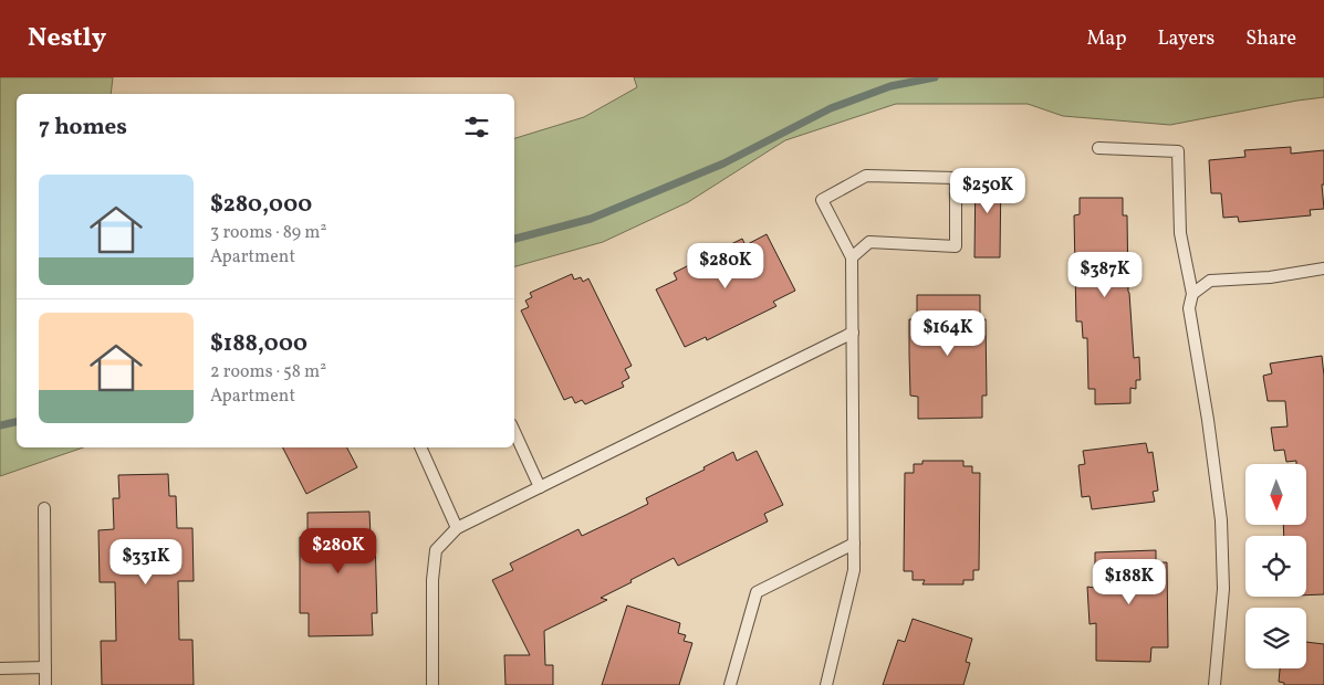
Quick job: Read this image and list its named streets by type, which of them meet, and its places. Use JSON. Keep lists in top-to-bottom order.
{
  "north": "bottom",
  "page": {
    "header": "Nestly",
    "nav": ["Map", "Layers", "Share"],
    "heading": "7 homes",
    "list": [
      {
        "name": "$280,000",
        "note": "3 rooms · 89 m² · Apartment"
      },
      {
        "name": "$188,000",
        "note": "2 rooms · 58 m² · Apartment"
      }
    ],
    "price": [
      "$250K",
      "$280K",
      "$387K",
      "$164K",
      "$280K",
      "$331K",
      "$188K"
    ]
  }
}
